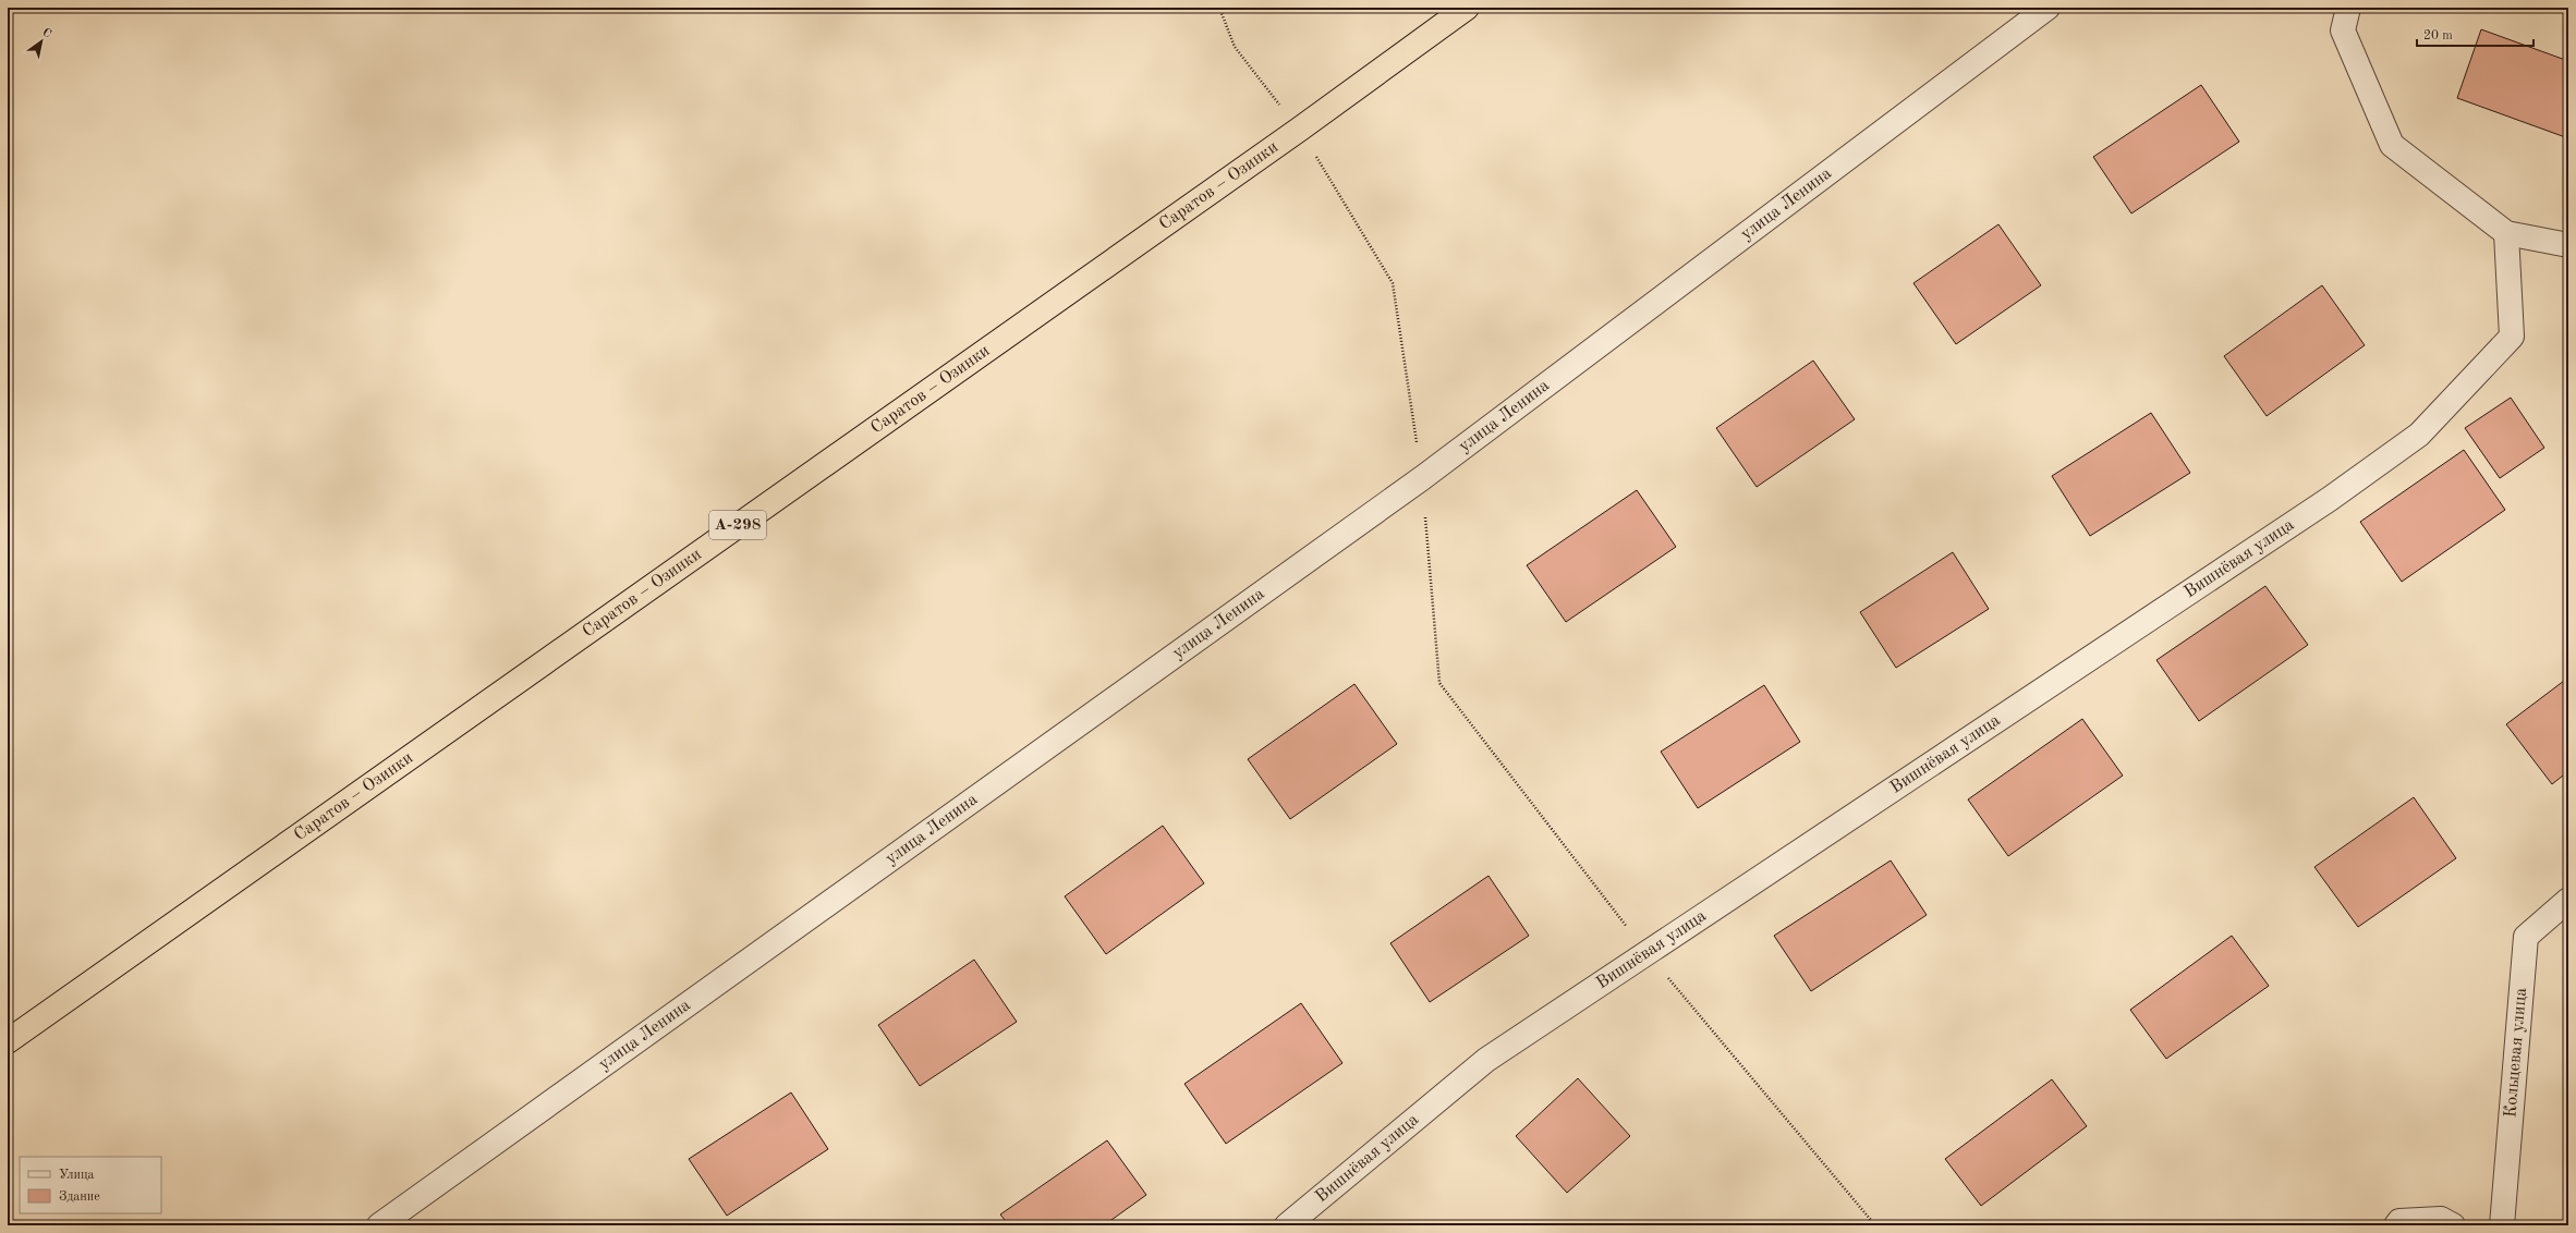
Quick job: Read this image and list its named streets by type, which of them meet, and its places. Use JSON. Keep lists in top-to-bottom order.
{
  "streets": {
    "highway": ["Саратов – Озинки", "А-298"],
    "street": ["улица Ленина", "Вишнёвая улица", "Кольцевая улица"]
  },
  "legend": ["Улица", "Здание"],
  "scale_bar": "20 m",
  "north": "top right"
}
